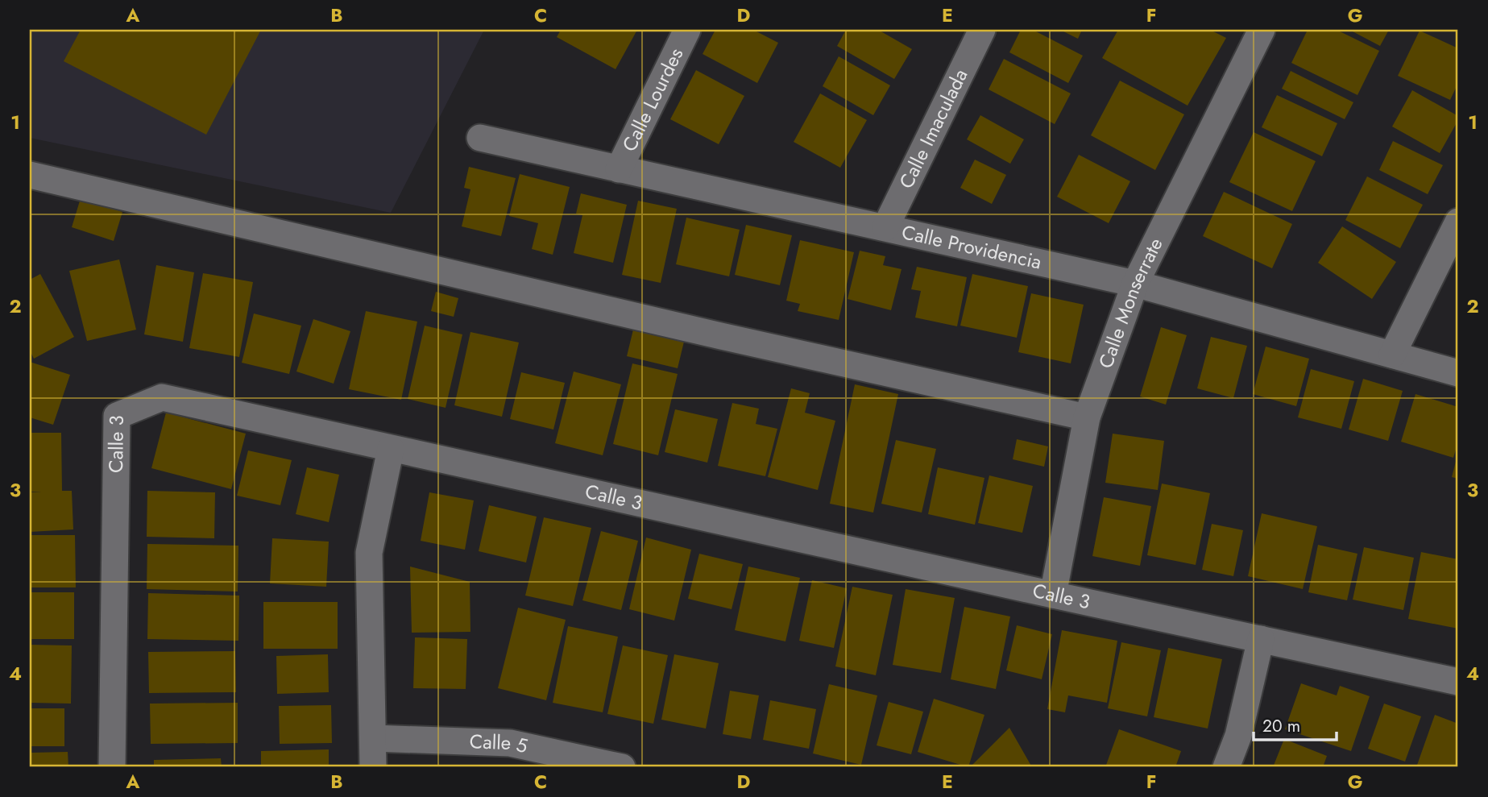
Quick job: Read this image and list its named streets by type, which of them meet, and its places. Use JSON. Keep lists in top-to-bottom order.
{
  "streets": {
    "street": [
      "Calle Lourdes",
      "Calle Imaculada",
      "Calle Providencia",
      "Calle Monserrate",
      "Calle 3",
      "Calle 5"
    ]
  },
  "crossings": [
    ["Calle Lourdes", "Calle Providencia"],
    ["Calle Imaculada", "Calle Providencia"],
    ["Calle Providencia", "Calle Monserrate"],
    ["Calle Monserrate", "Calle 3"]
  ],
  "scale_bar": "20 m",
  "grid": {
    "columns": [
      "A",
      "B",
      "C",
      "D",
      "E",
      "F",
      "G"
    ],
    "rows": [
      "1",
      "2",
      "3",
      "4"
    ]
  }
}
